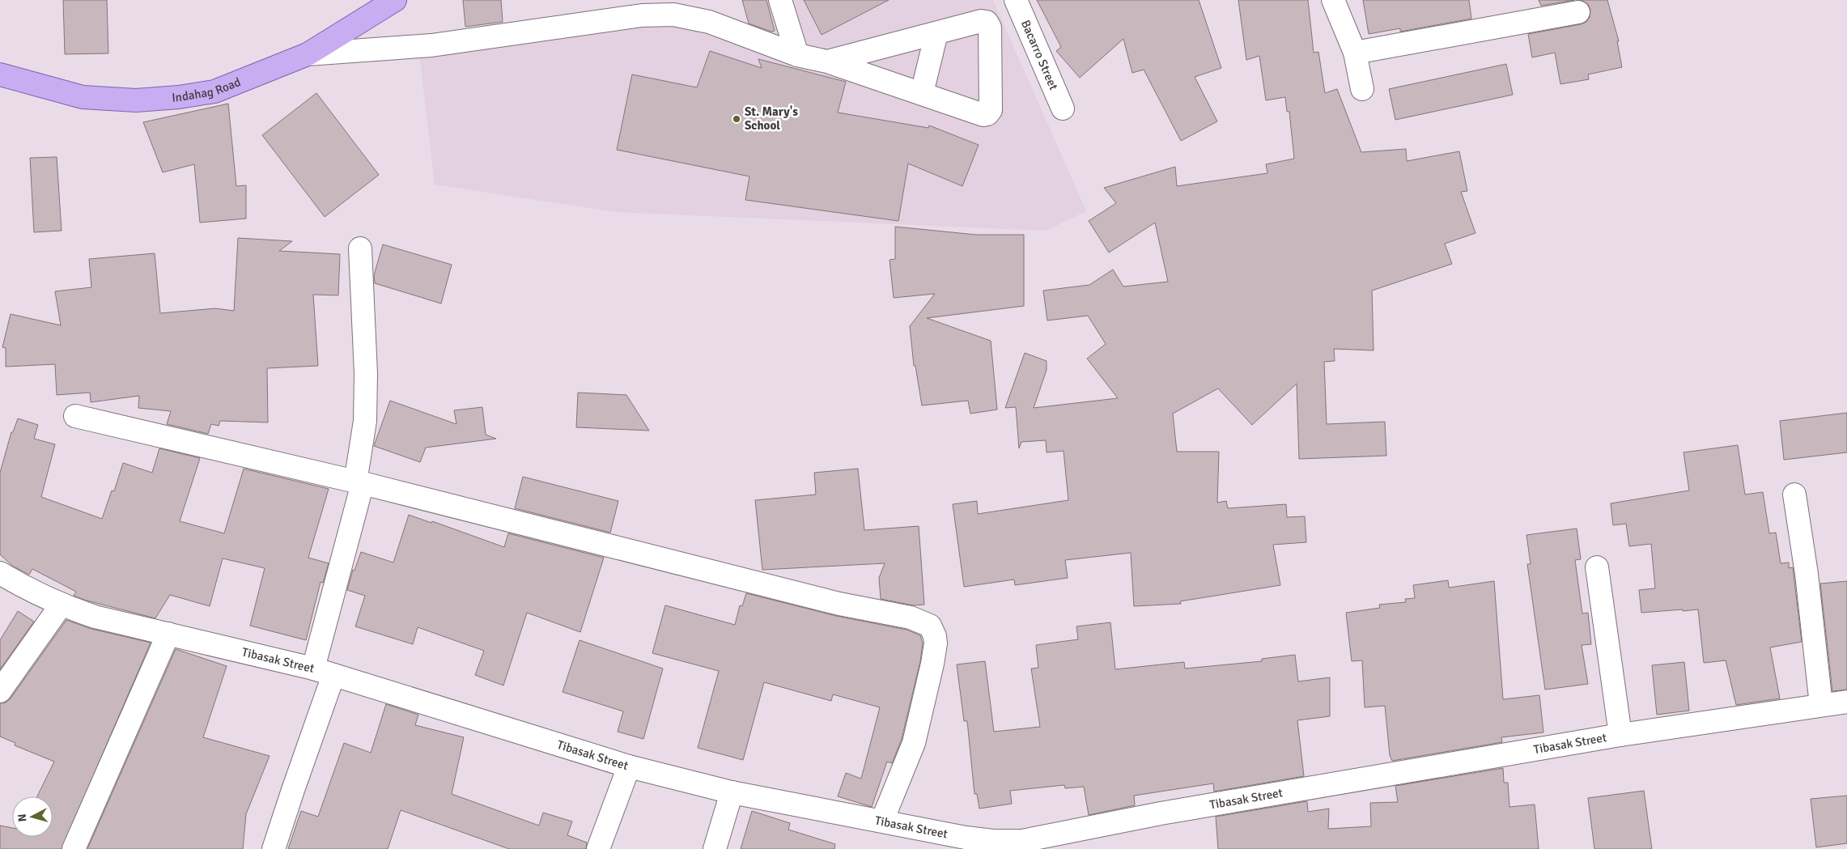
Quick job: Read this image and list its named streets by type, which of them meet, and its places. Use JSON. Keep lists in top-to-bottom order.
{
  "streets": {
    "main road": ["Indahag Road"],
    "street": ["Bacarro Street", "Tibasak Street"]
  },
  "places": ["St. Mary's School"],
  "north": "left"
}
